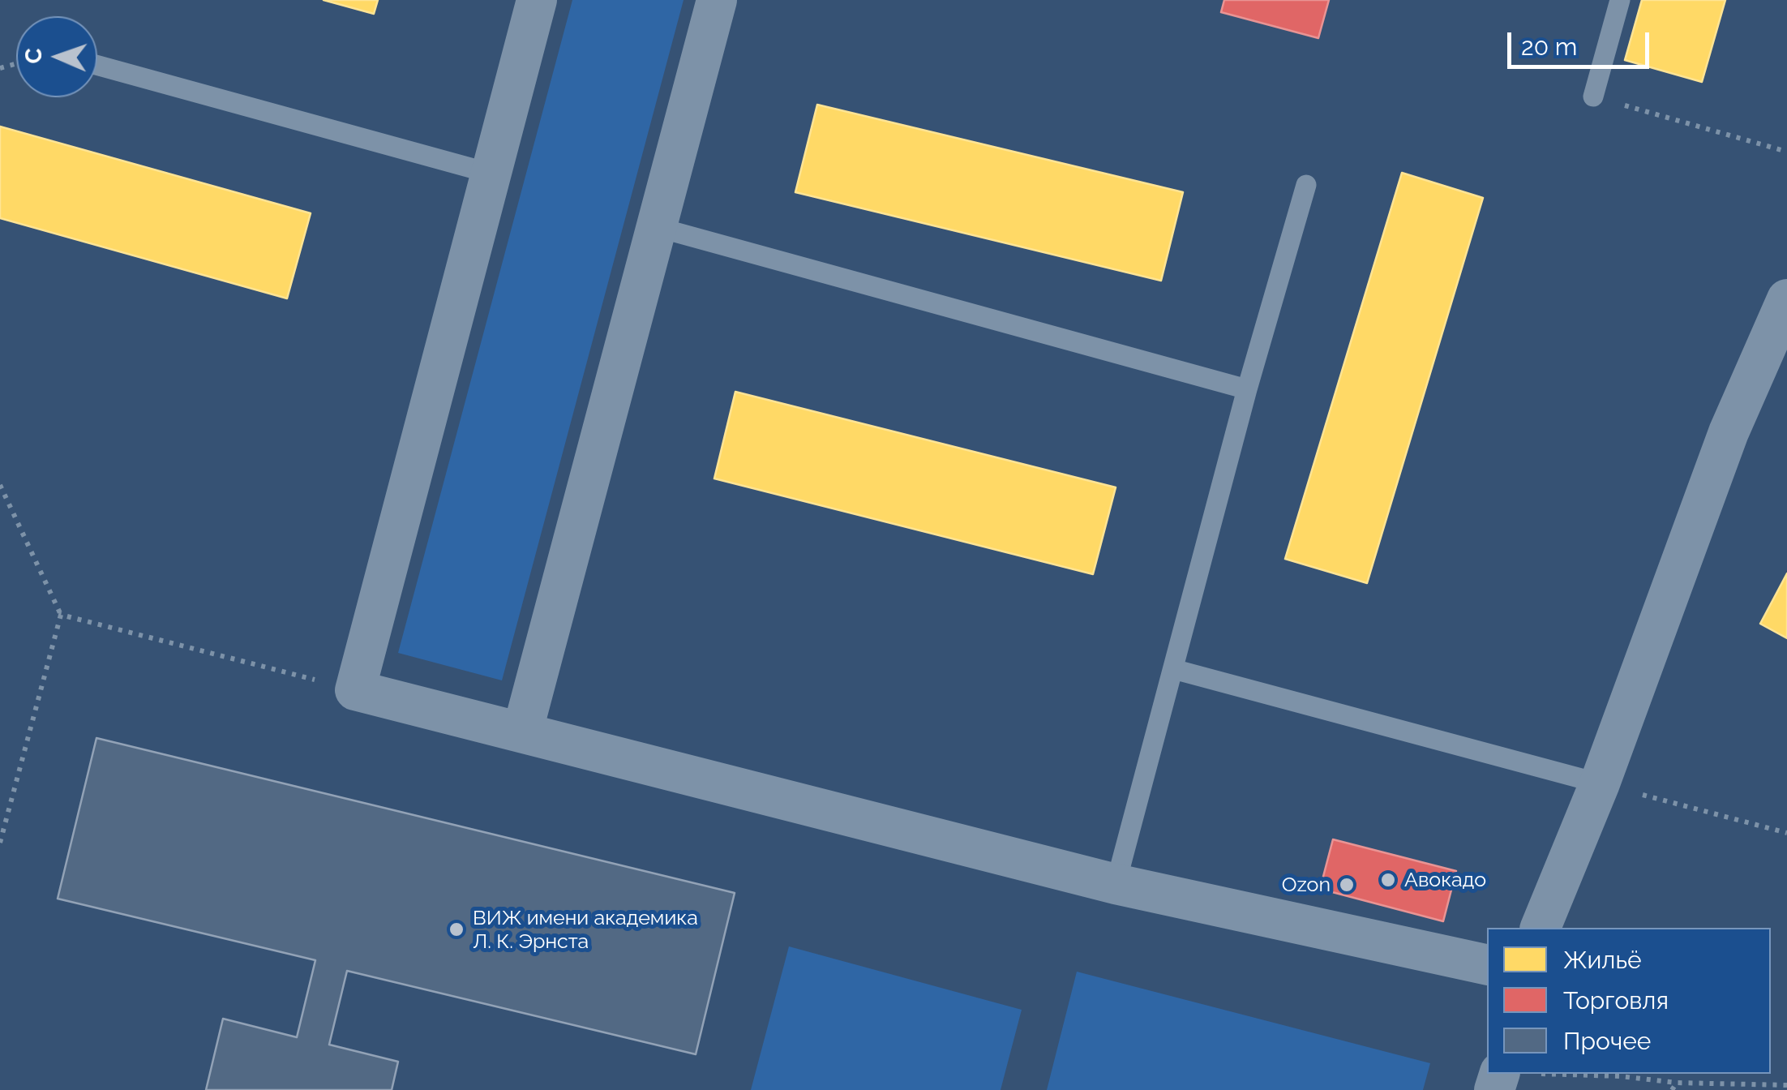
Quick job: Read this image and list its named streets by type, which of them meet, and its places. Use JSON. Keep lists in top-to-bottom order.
{
  "places": ["Авокадо", "Ozon", "ВИЖ имени академика Л. К. Эрнста"],
  "legend": ["Жильё", "Торговля", "Прочее"],
  "scale_bar": "20 m",
  "north": "left"
}
